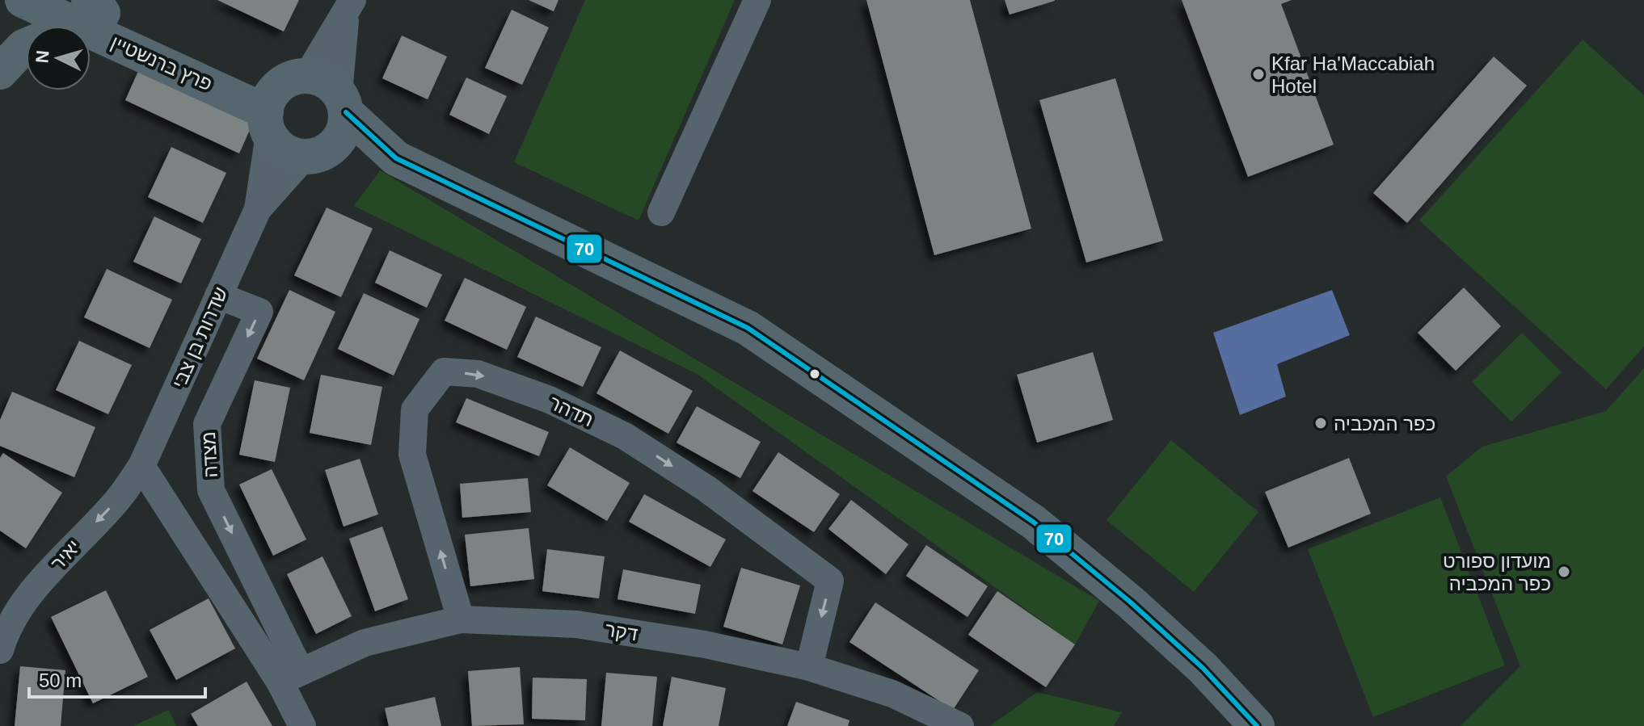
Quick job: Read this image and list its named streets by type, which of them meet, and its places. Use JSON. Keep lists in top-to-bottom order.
{
  "streets": {
    "street": [
      "פרץ ברנשטיין",
      "שדרות בן צבי",
      "תדהר",
      "מצדה",
      "יאיר",
      "דקר"
    ]
  },
  "crossings": [
    ["פרץ ברנשטיין", "שדרות בן צבי"],
    ["שדרות בן צבי", "מצדה"],
    ["שדרות בן צבי", "יאיר"],
    ["תדהר", "דקר"],
    ["מצדה", "יאיר"],
    ["מצדה", "דקר"]
  ],
  "one_way": ["יאיר"],
  "places": ["Kfar Ha'Maccabiah Hotel", "כפר המכביה", "מועדון ספורט כפר המכביה"],
  "lines": ["transit line 70"],
  "scale_bar": "50 m",
  "north": "left"
}
